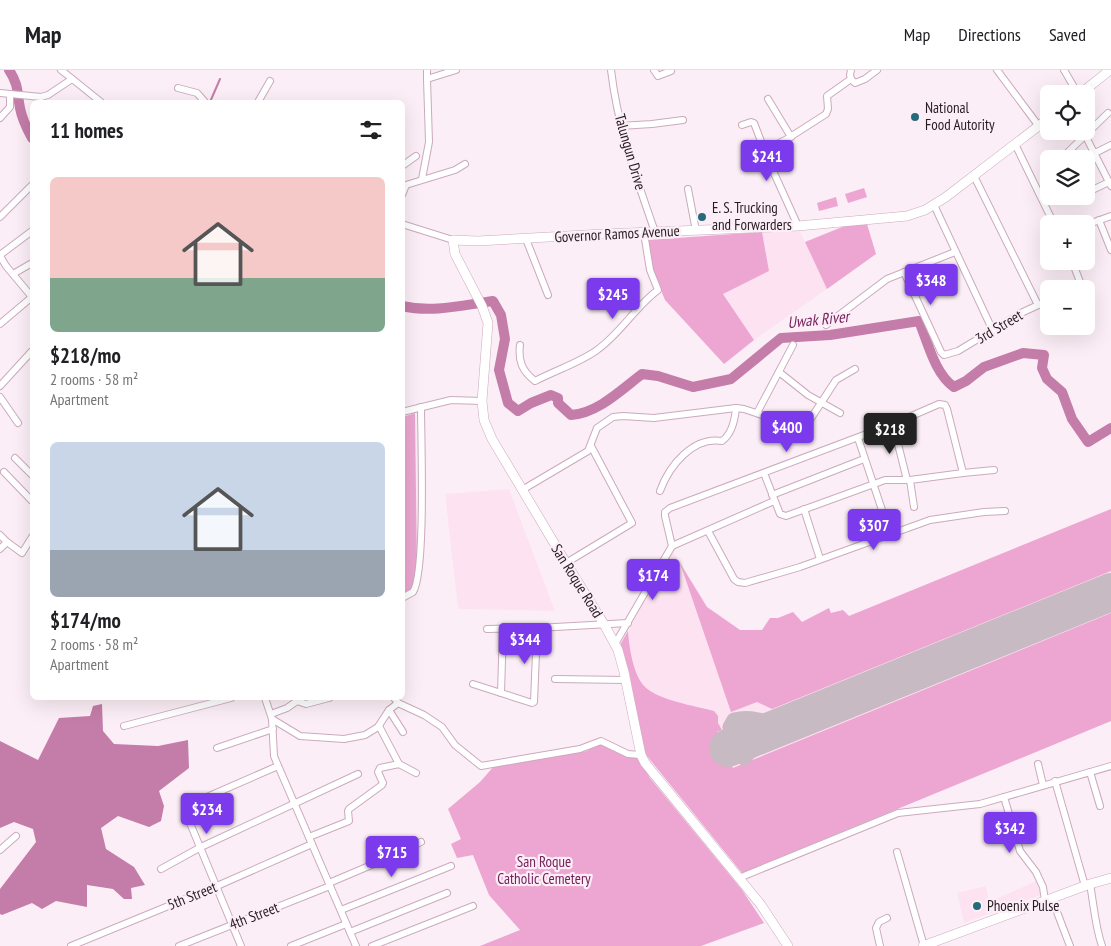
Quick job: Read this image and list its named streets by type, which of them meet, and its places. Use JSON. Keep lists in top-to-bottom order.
{
  "streets": {
    "main road": ["Governor Ramos Avenue", "San Roque Road"],
    "street": [
      "Talungun Drive",
      "3rd Street",
      "5th Street",
      "4th Street"
    ]
  },
  "crossings": [
    ["Talungun Drive", "Governor Ramos Avenue"],
    ["Governor Ramos Avenue", "San Roque Road"]
  ],
  "water": ["Uwak River"],
  "parks": ["San Roque Catholic Cemetery"],
  "places": ["National Food Autority", "E. S. Trucking and Forwarders", "Phoenix Pulse"],
  "page": {
    "header": "Map",
    "nav": ["Map", "Directions", "Saved"],
    "map_buttons": ["+", "−"],
    "heading": "11 homes",
    "price": [
      "$241",
      "$348",
      "$245",
      "$400",
      "$218",
      "$307",
      "$174",
      "$344",
      "$234",
      "$342",
      "$715"
    ],
    "list": [
      {
        "name": "$218/mo",
        "note": "2 rooms · 58 m² · Apartment"
      },
      {
        "name": "$174/mo",
        "note": "2 rooms · 58 m² · Apartment"
      }
    ]
  }
}
